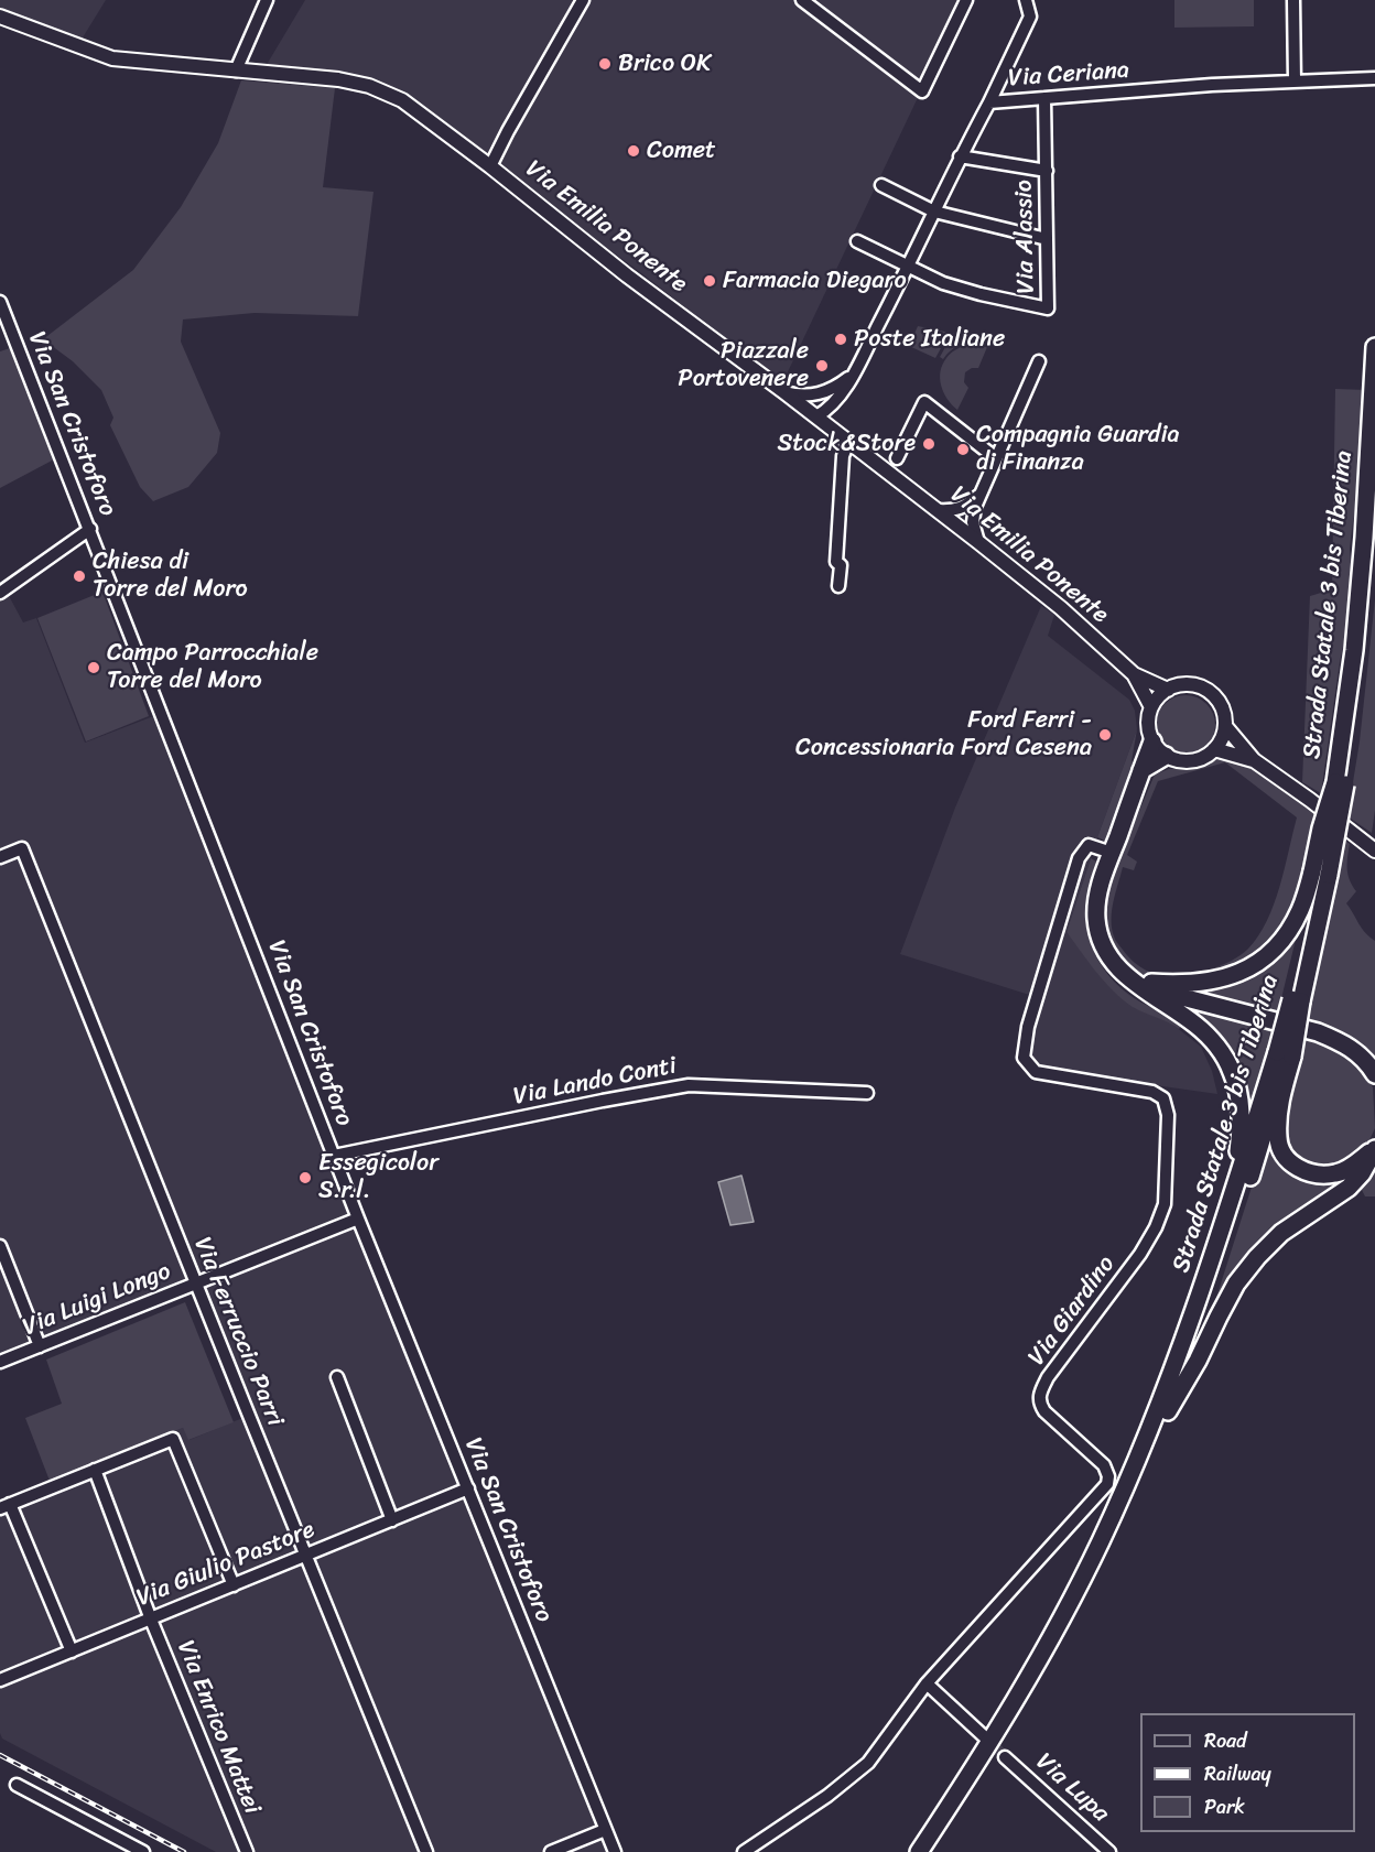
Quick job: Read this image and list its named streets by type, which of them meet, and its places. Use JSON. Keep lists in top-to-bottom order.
{
  "streets": {
    "highway": ["Strada Statale 3 bis Tiberina"],
    "main road": ["Via Emilia Ponente"],
    "street": [
      "Via Ceriana",
      "Via Alassio",
      "Via San Cristoforo",
      "Via Lando Conti",
      "Via Luigi Longo",
      "Via Giardino",
      "Via Ferruccio Parri",
      "Via Giulio Pastore",
      "Via Enrico Mattei",
      "Via Lupa"
    ]
  },
  "crossings": [
    ["Via Ceriana", "Via Emilia Ponente"],
    ["Via Ceriana", "Via Alassio"],
    ["Via San Cristoforo", "Via Lando Conti"],
    ["Via San Cristoforo", "Via Luigi Longo"],
    ["Via San Cristoforo", "Via Giulio Pastore"],
    ["Via Luigi Longo", "Via Ferruccio Parri"],
    ["Via Ferruccio Parri", "Via Giulio Pastore"],
    ["Via Giulio Pastore", "Via Enrico Mattei"]
  ],
  "places": [
    "Brico OK",
    "Comet",
    "Farmacia Diegaro",
    "Poste Italiane",
    "Piazzale Portovenere",
    "Stock&Store",
    "Compagnia Guardia di Finanza",
    "Chiesa di Torre del Moro",
    "Campo Parrocchiale Torre del Moro",
    "Ford Ferri - Concessionaria Ford Cesena",
    "Essegicolor S.r.l."
  ],
  "legend": ["Road", "Railway", "Park"]
}
